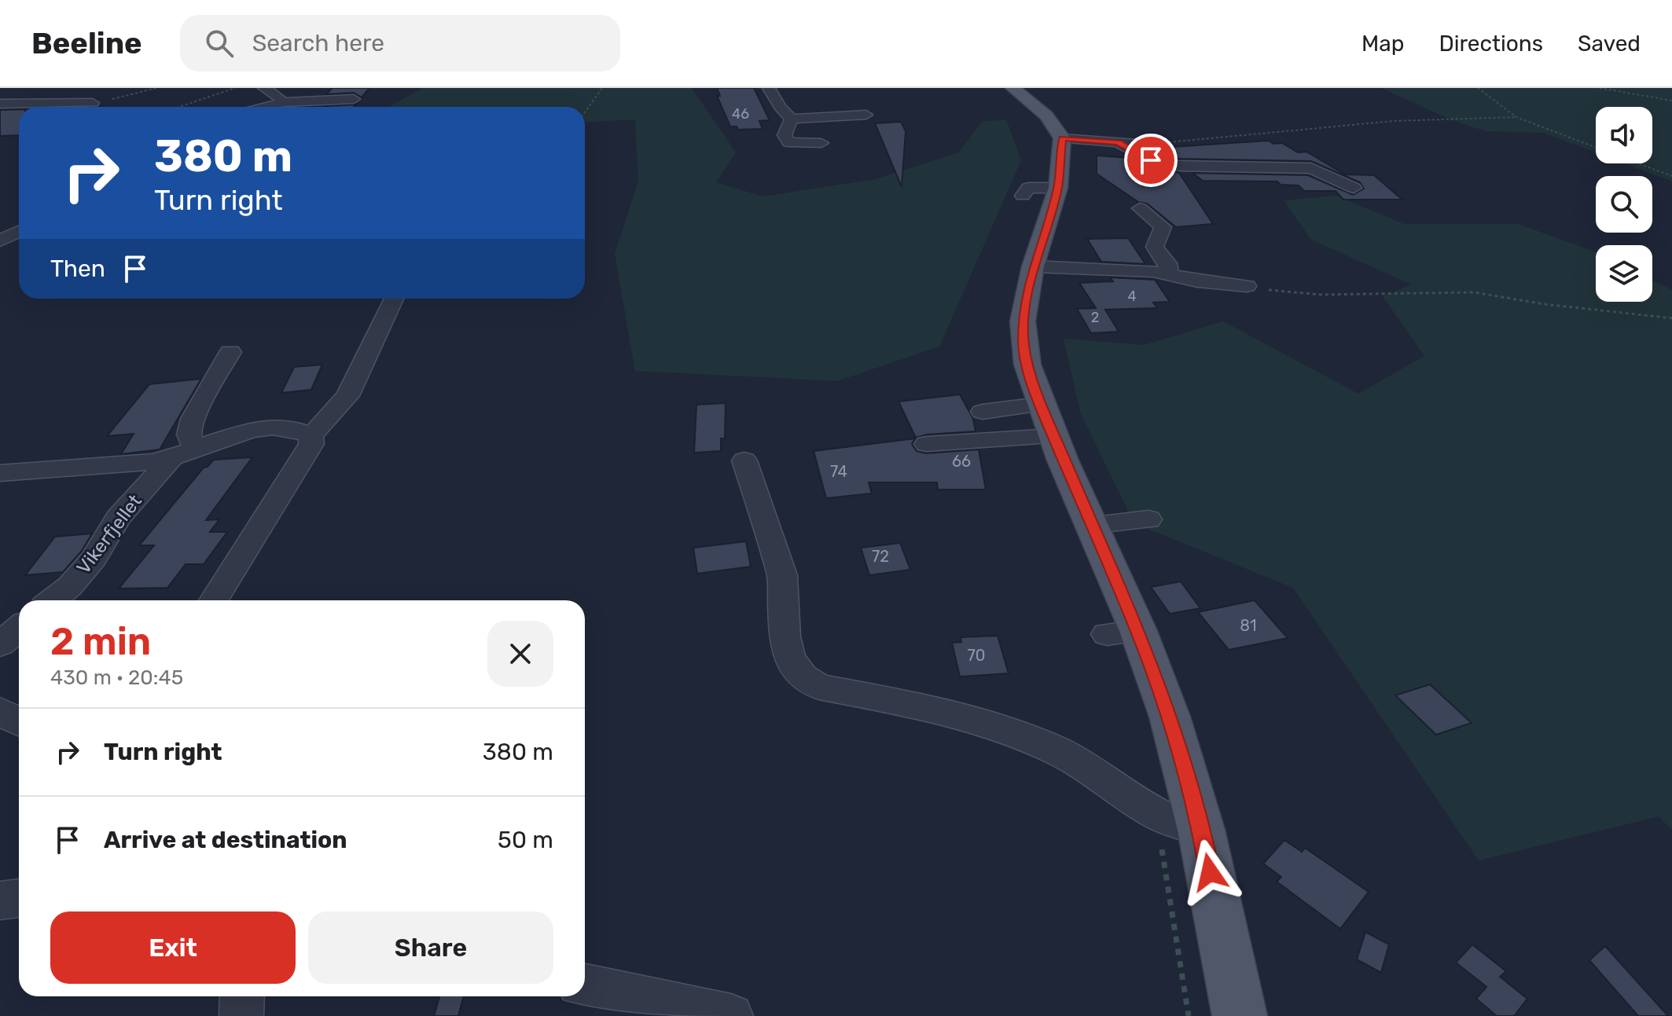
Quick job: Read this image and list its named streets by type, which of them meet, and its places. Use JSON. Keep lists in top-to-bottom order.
{
  "streets": {
    "street": ["Vikerfjellet"]
  },
  "house_numbers": [
    "46",
    "4",
    "2",
    "66",
    "74",
    "72",
    "81",
    "70"
  ],
  "page": {
    "header": "Beeline",
    "search": "Search here",
    "nav": ["Map", "Directions", "Saved"],
    "turn": ["380 m", "Turn right"],
    "then": "Then",
    "heading": ["2 min", "430 m · 20:45"],
    "list": [
      {
        "name": "Turn right",
        "value": "380 m"
      },
      {
        "name": "Arrive at destination",
        "value": "50 m"
      }
    ],
    "buttons": ["Exit", "Share"]
  }
}
